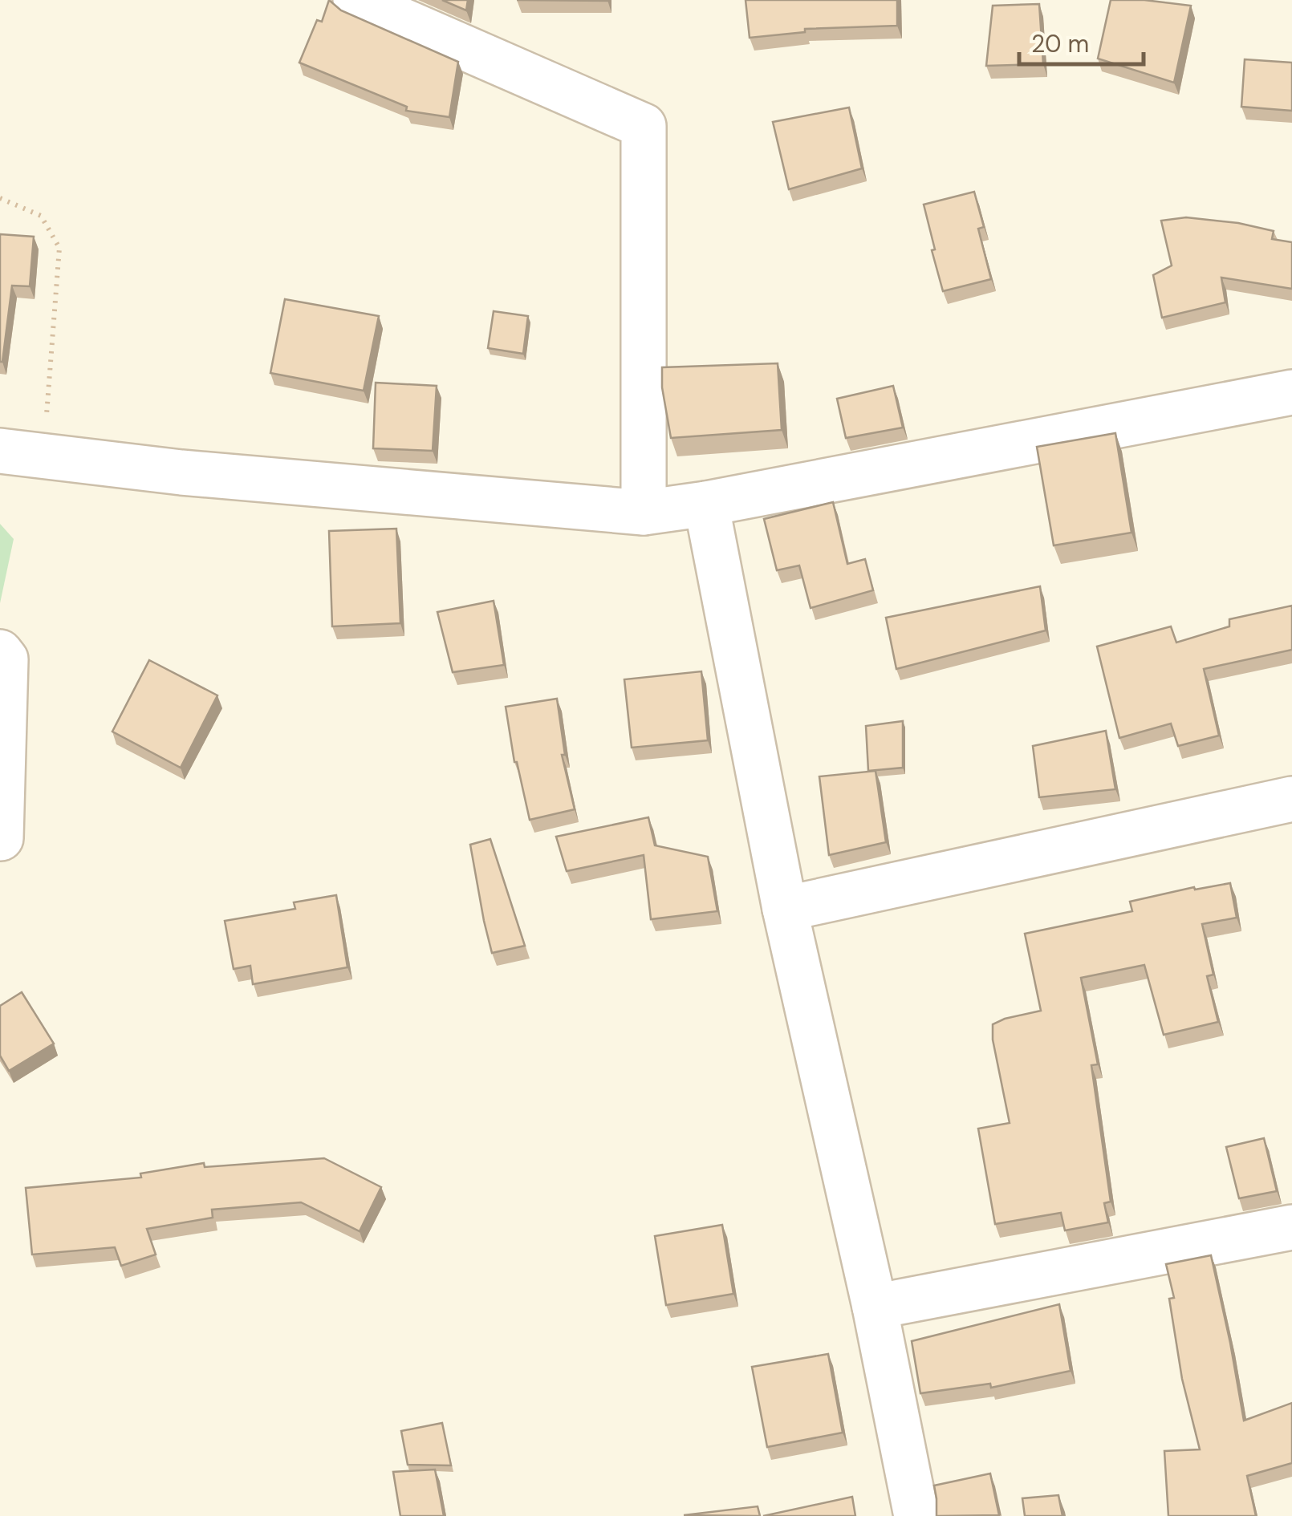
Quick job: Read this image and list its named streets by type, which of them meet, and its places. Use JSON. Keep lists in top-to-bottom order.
{
  "scale_bar": "20 m"
}
